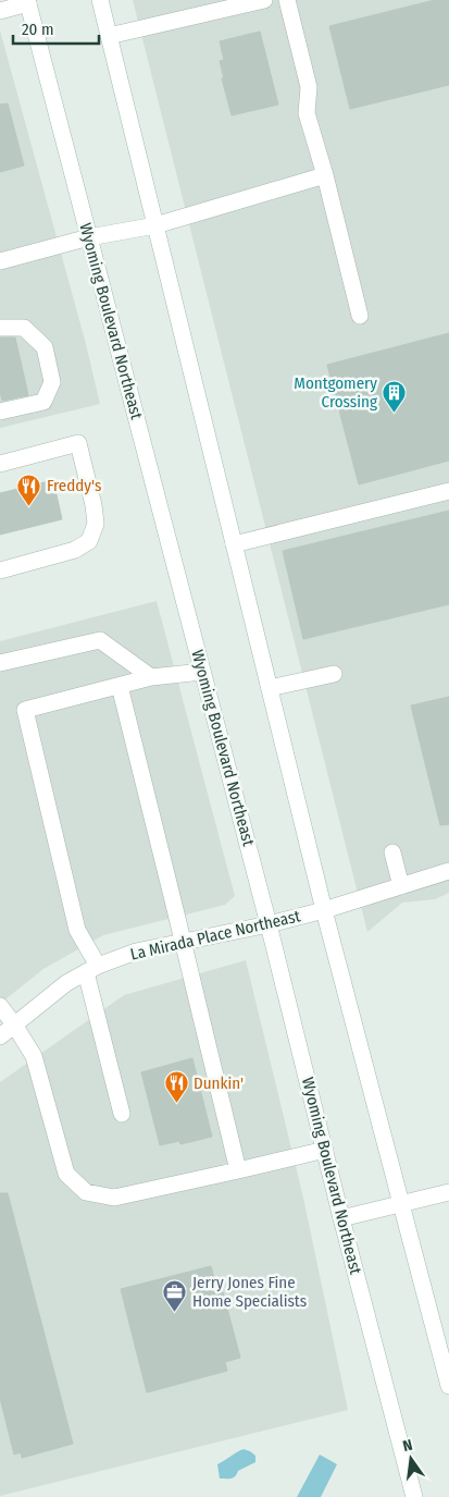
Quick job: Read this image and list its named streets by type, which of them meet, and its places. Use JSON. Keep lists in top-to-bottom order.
{
  "streets": {
    "main road": ["Wyoming Boulevard Northeast", "La Mirada Place Northeast"]
  },
  "crossings": [
    ["Wyoming Boulevard Northeast", "La Mirada Place Northeast"]
  ],
  "places": {
    "building": ["Montgomery Crossing"],
    "restaurant": ["Freddy's", "Dunkin'"],
    "office": ["Jerry Jones Fine Home Specialists"]
  },
  "scale_bar": "20 m",
  "north": "top"
}
